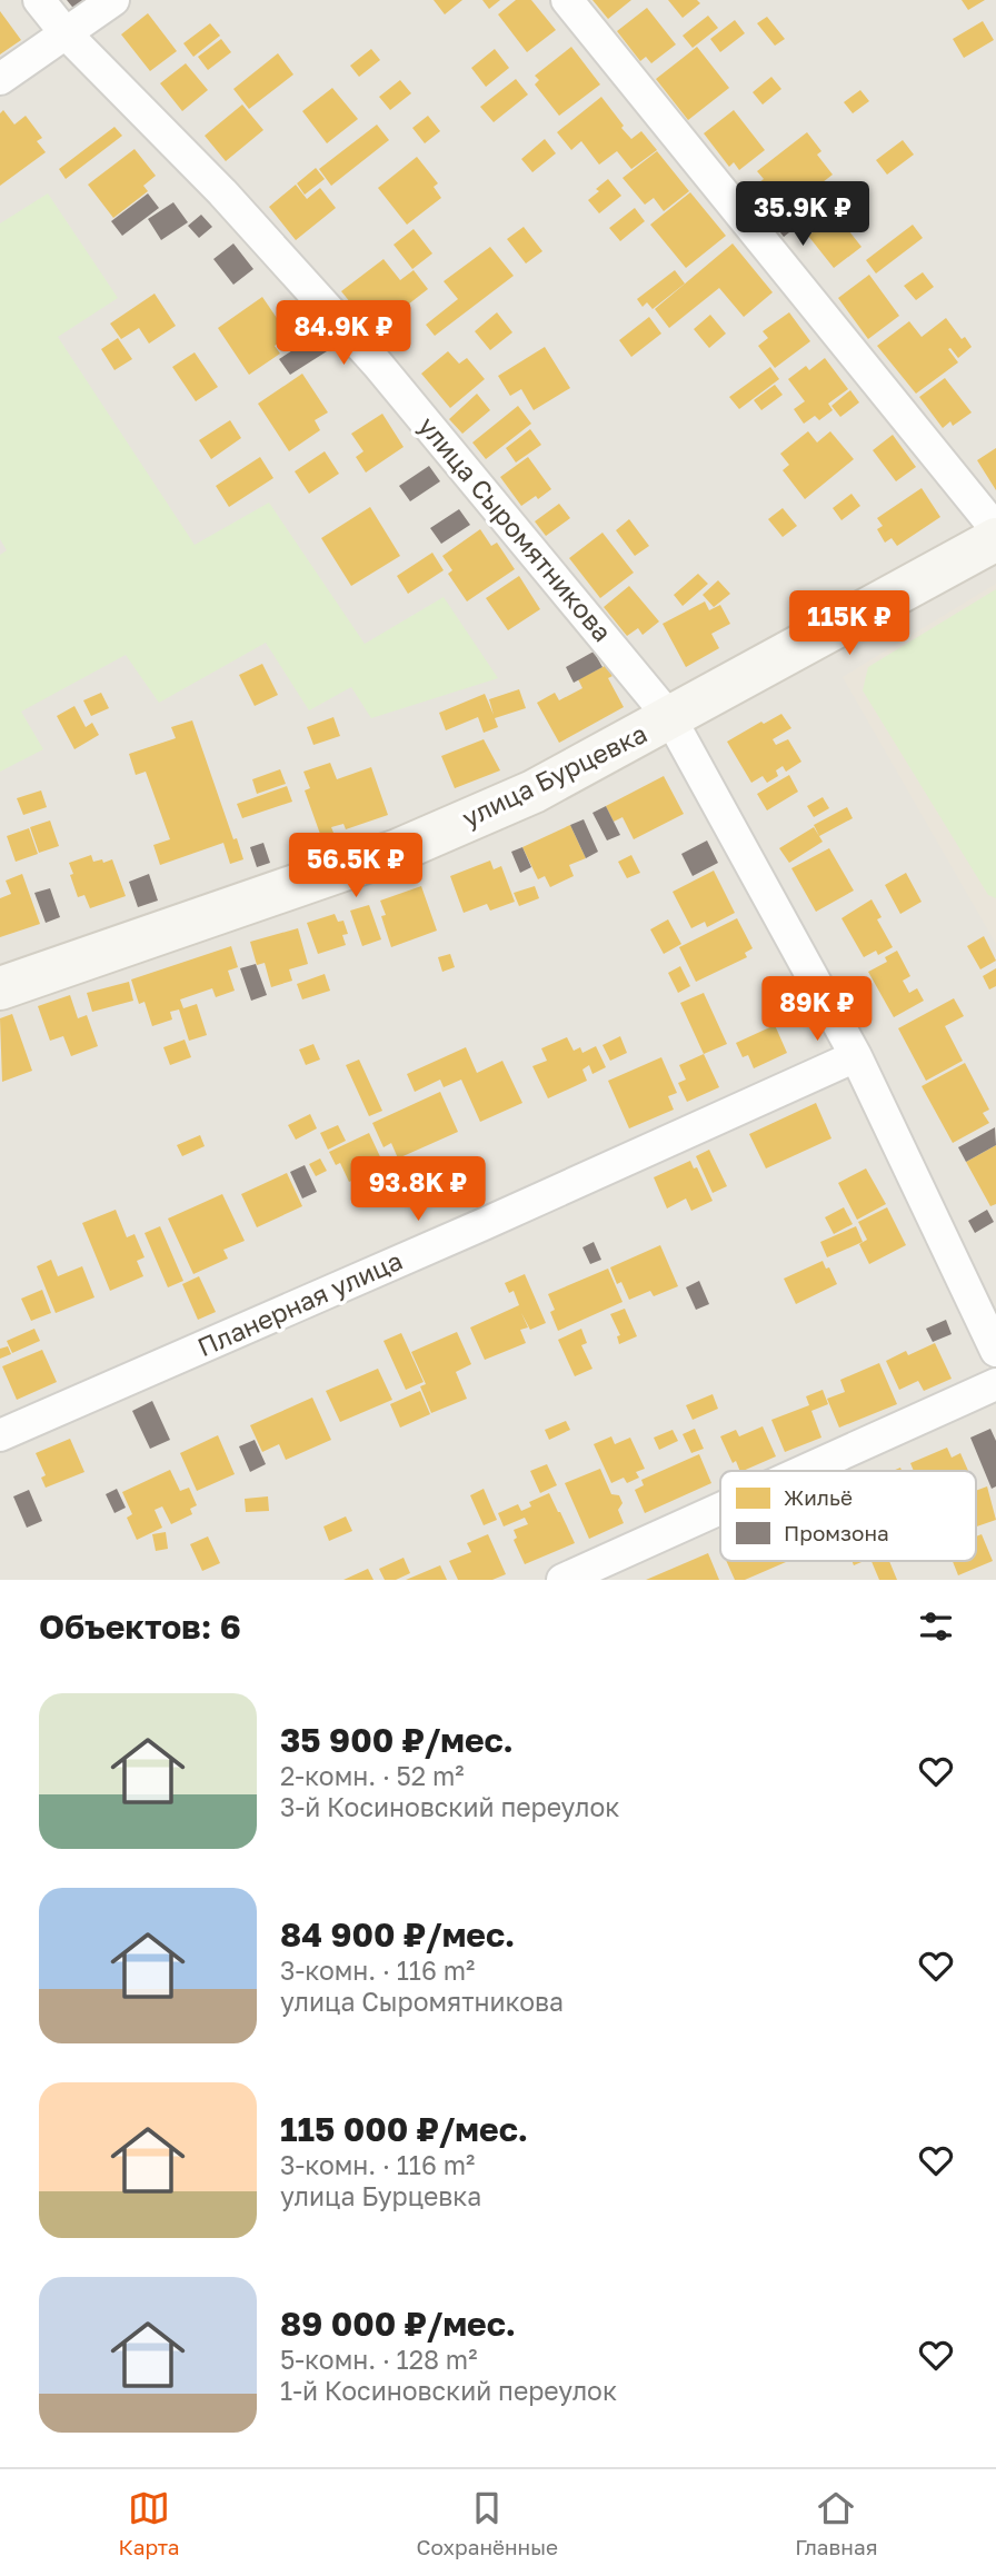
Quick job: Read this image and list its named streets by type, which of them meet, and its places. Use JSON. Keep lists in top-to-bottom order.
{
  "streets": {
    "street": ["улица Сыромятникова", "улица Бурцевка", "Планерная улица"]
  },
  "crossings": [
    ["улица Сыромятникова", "улица Бурцевка"],
    ["улица Сыромятникова", "Планерная улица"]
  ],
  "legend": ["Жильё", "Промзона"],
  "page": {
    "price": [
      "35.9K ₽",
      "84.9K ₽",
      "115K ₽",
      "56.5K ₽",
      "89K ₽",
      "93.8K ₽"
    ],
    "heading": "Объектов: 6",
    "list": [
      {
        "name": "35 900 ₽/мес.",
        "note": "2-комн. · 52 m² · 3-й Косиновский переулок"
      },
      {
        "name": "84 900 ₽/мес.",
        "note": "3-комн. · 116 m² · улица Сыромятникова"
      },
      {
        "name": "115 000 ₽/мес.",
        "note": "3-комн. · 116 m² · улица Бурцевка"
      },
      {
        "name": "89 000 ₽/мес.",
        "note": "5-комн. · 128 m² · 1-й Косиновский переулок"
      }
    ],
    "tabs": ["Карта", "Сохранённые", "Главная"]
  }
}
